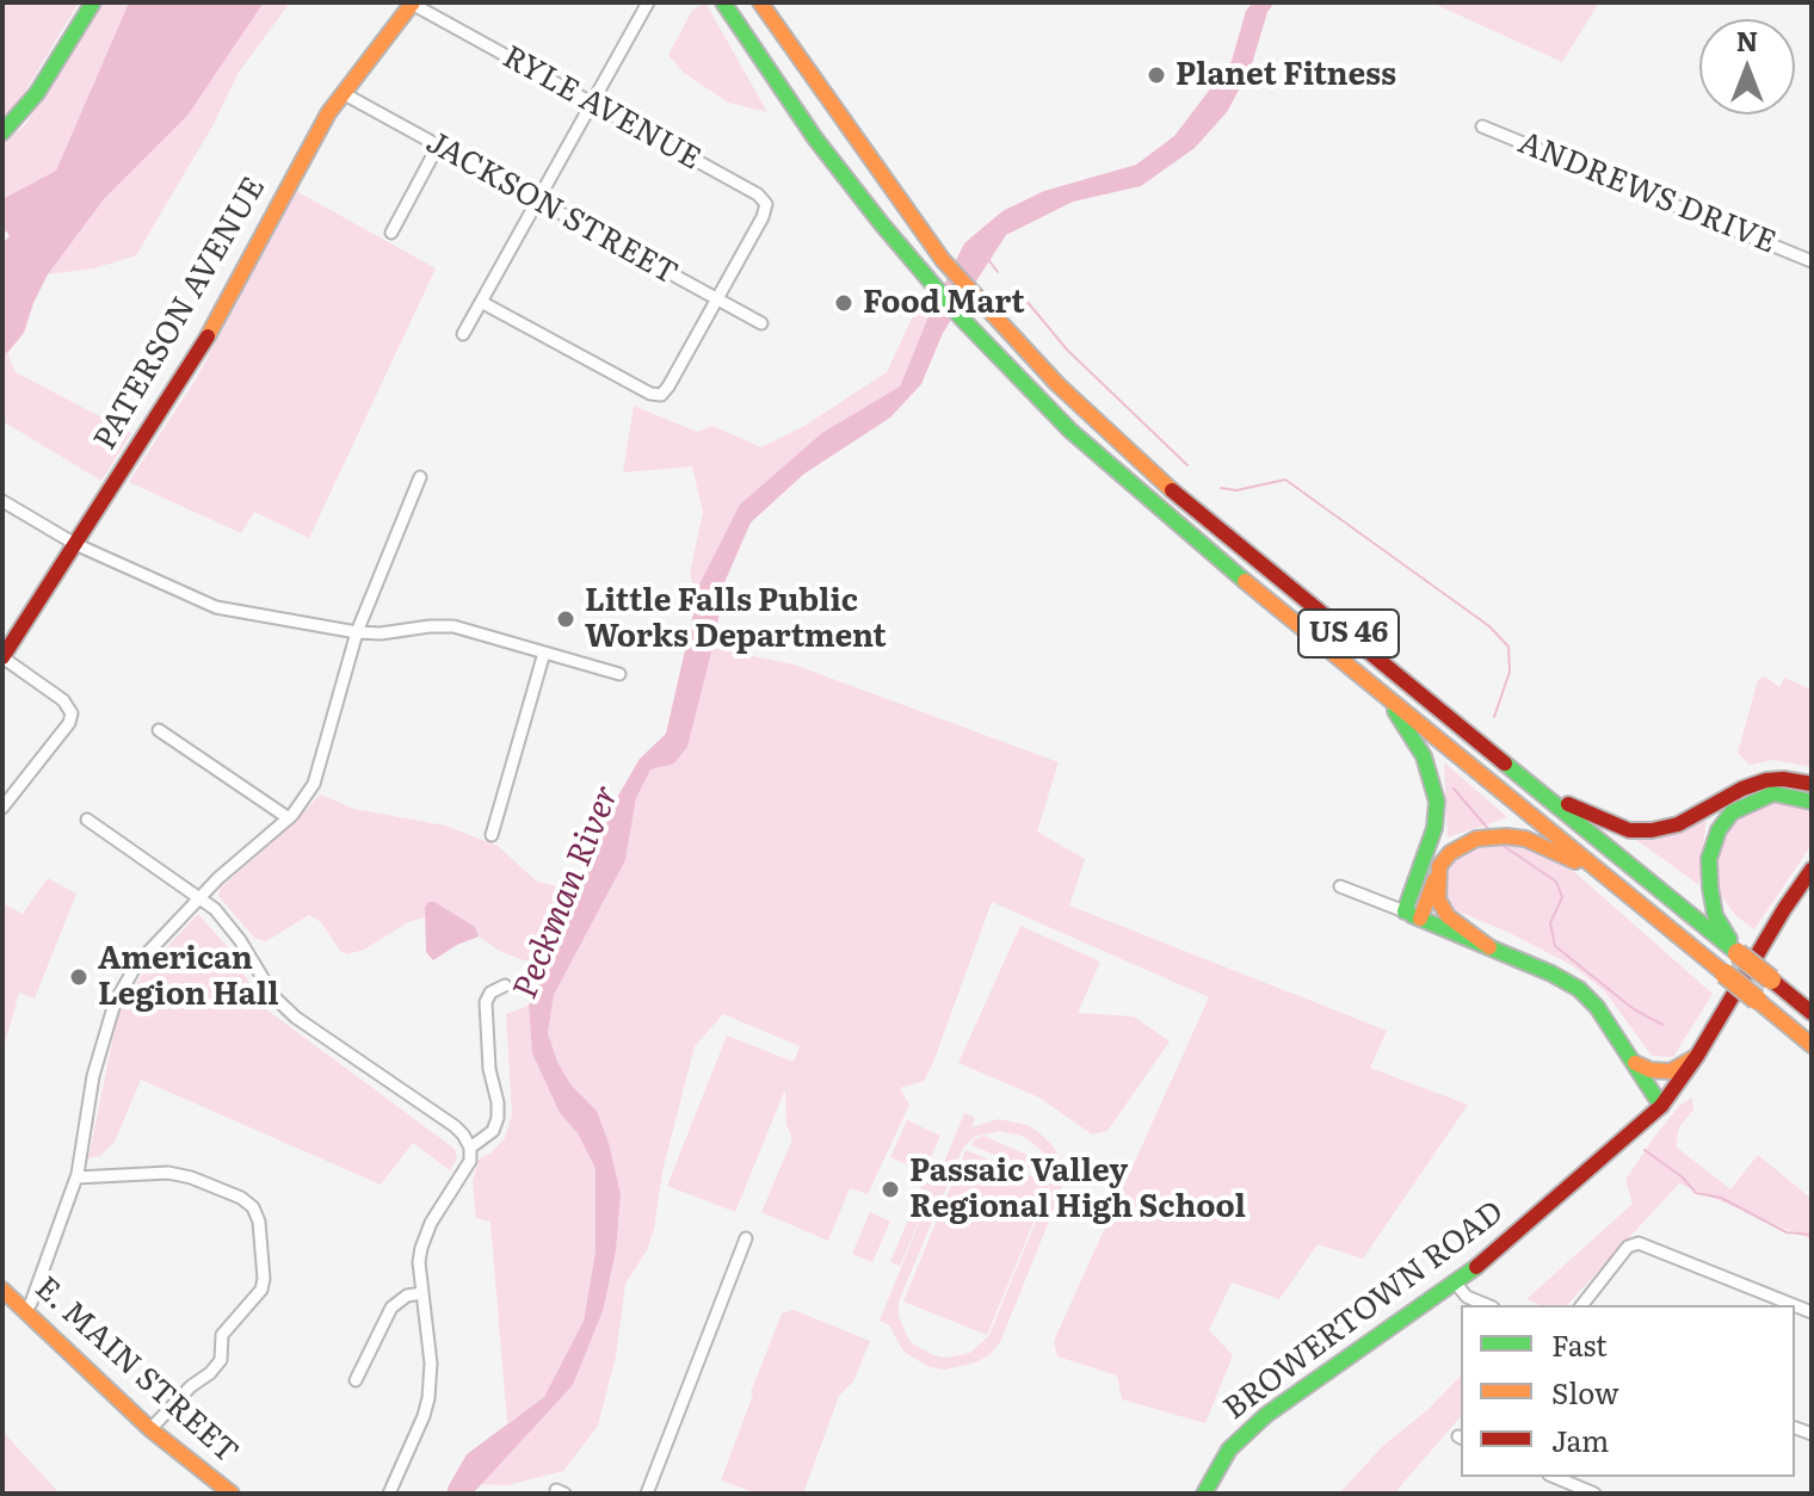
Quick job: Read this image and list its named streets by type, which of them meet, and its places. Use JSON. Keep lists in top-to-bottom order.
{
  "streets": {
    "main road": [
      "PATERSON AVENUE",
      "US 46",
      "BROWERTOWN ROAD",
      "E. MAIN STREET"
    ],
    "street": ["RYLE AVENUE", "ANDREWS DRIVE", "JACKSON STREET"]
  },
  "crossings": [
    ["RYLE AVENUE", "JACKSON STREET"],
    ["RYLE AVENUE", "PATERSON AVENUE"],
    ["JACKSON STREET", "PATERSON AVENUE"]
  ],
  "water": ["Peckman River"],
  "places": [
    "Planet Fitness",
    "Food Mart",
    "Little Falls Public Works Department",
    "American Legion Hall",
    "Passaic Valley Regional High School"
  ],
  "legend": ["Fast", "Slow", "Jam"],
  "north": "top"
}
